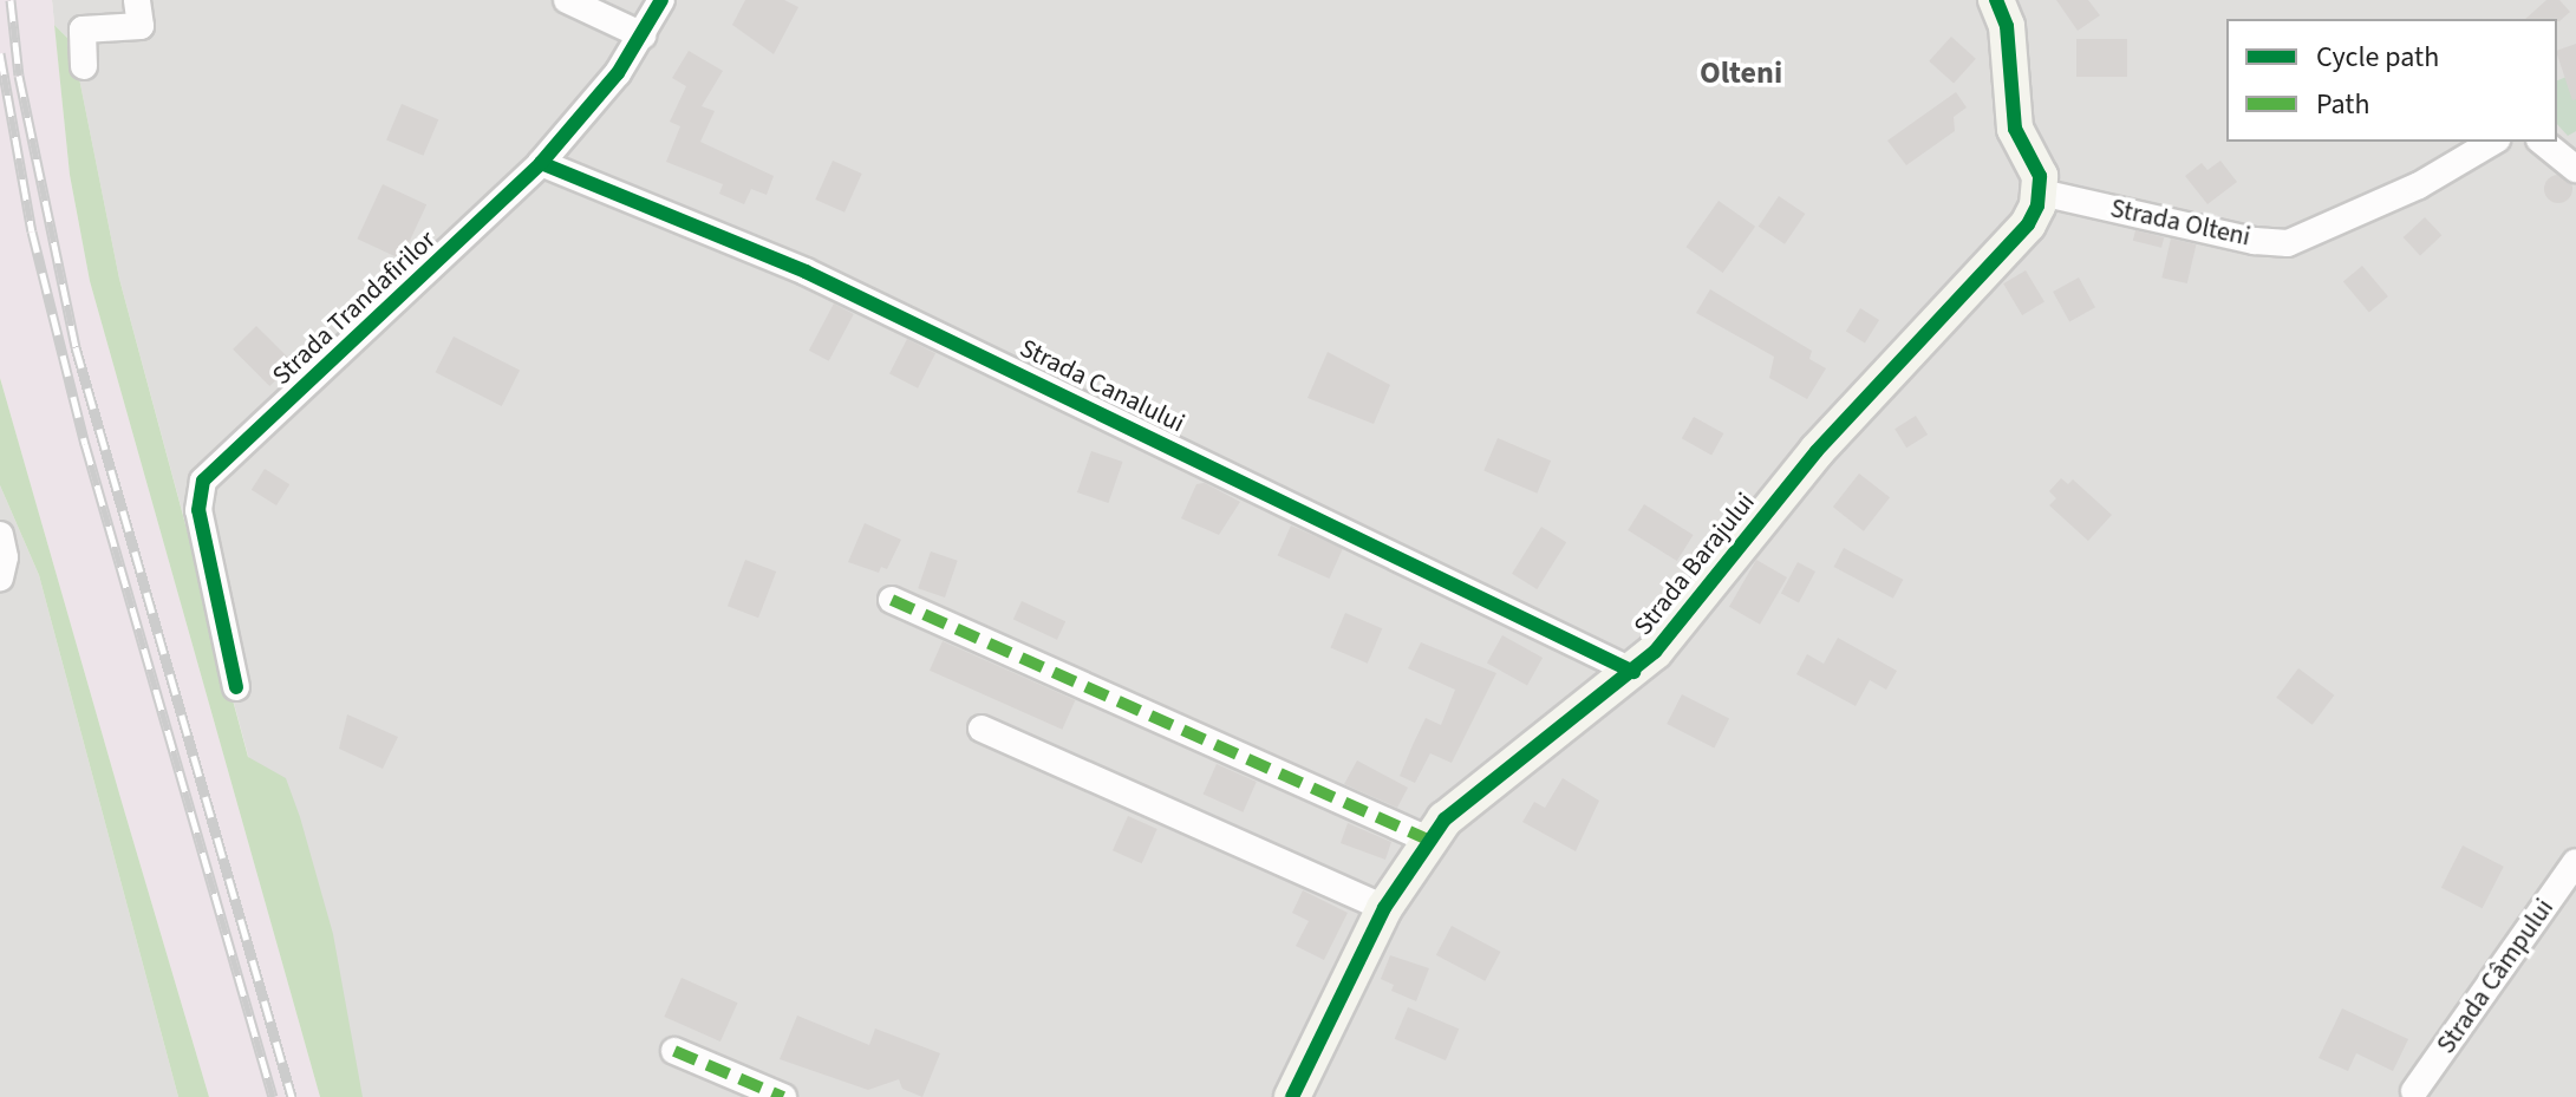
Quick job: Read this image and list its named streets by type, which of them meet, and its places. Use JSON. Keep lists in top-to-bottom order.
{
  "streets": {
    "street": [
      "Strada Olteni",
      "Strada Trandafirilor",
      "Strada Canalului",
      "Strada Barajului",
      "Strada Câmpului"
    ]
  },
  "crossings": [
    ["Strada Olteni", "Strada Barajului"],
    ["Strada Trandafirilor", "Strada Canalului"],
    ["Strada Canalului", "Strada Barajului"]
  ],
  "districts": ["Olteni"],
  "legend": ["Cycle path", "Path"]
}
